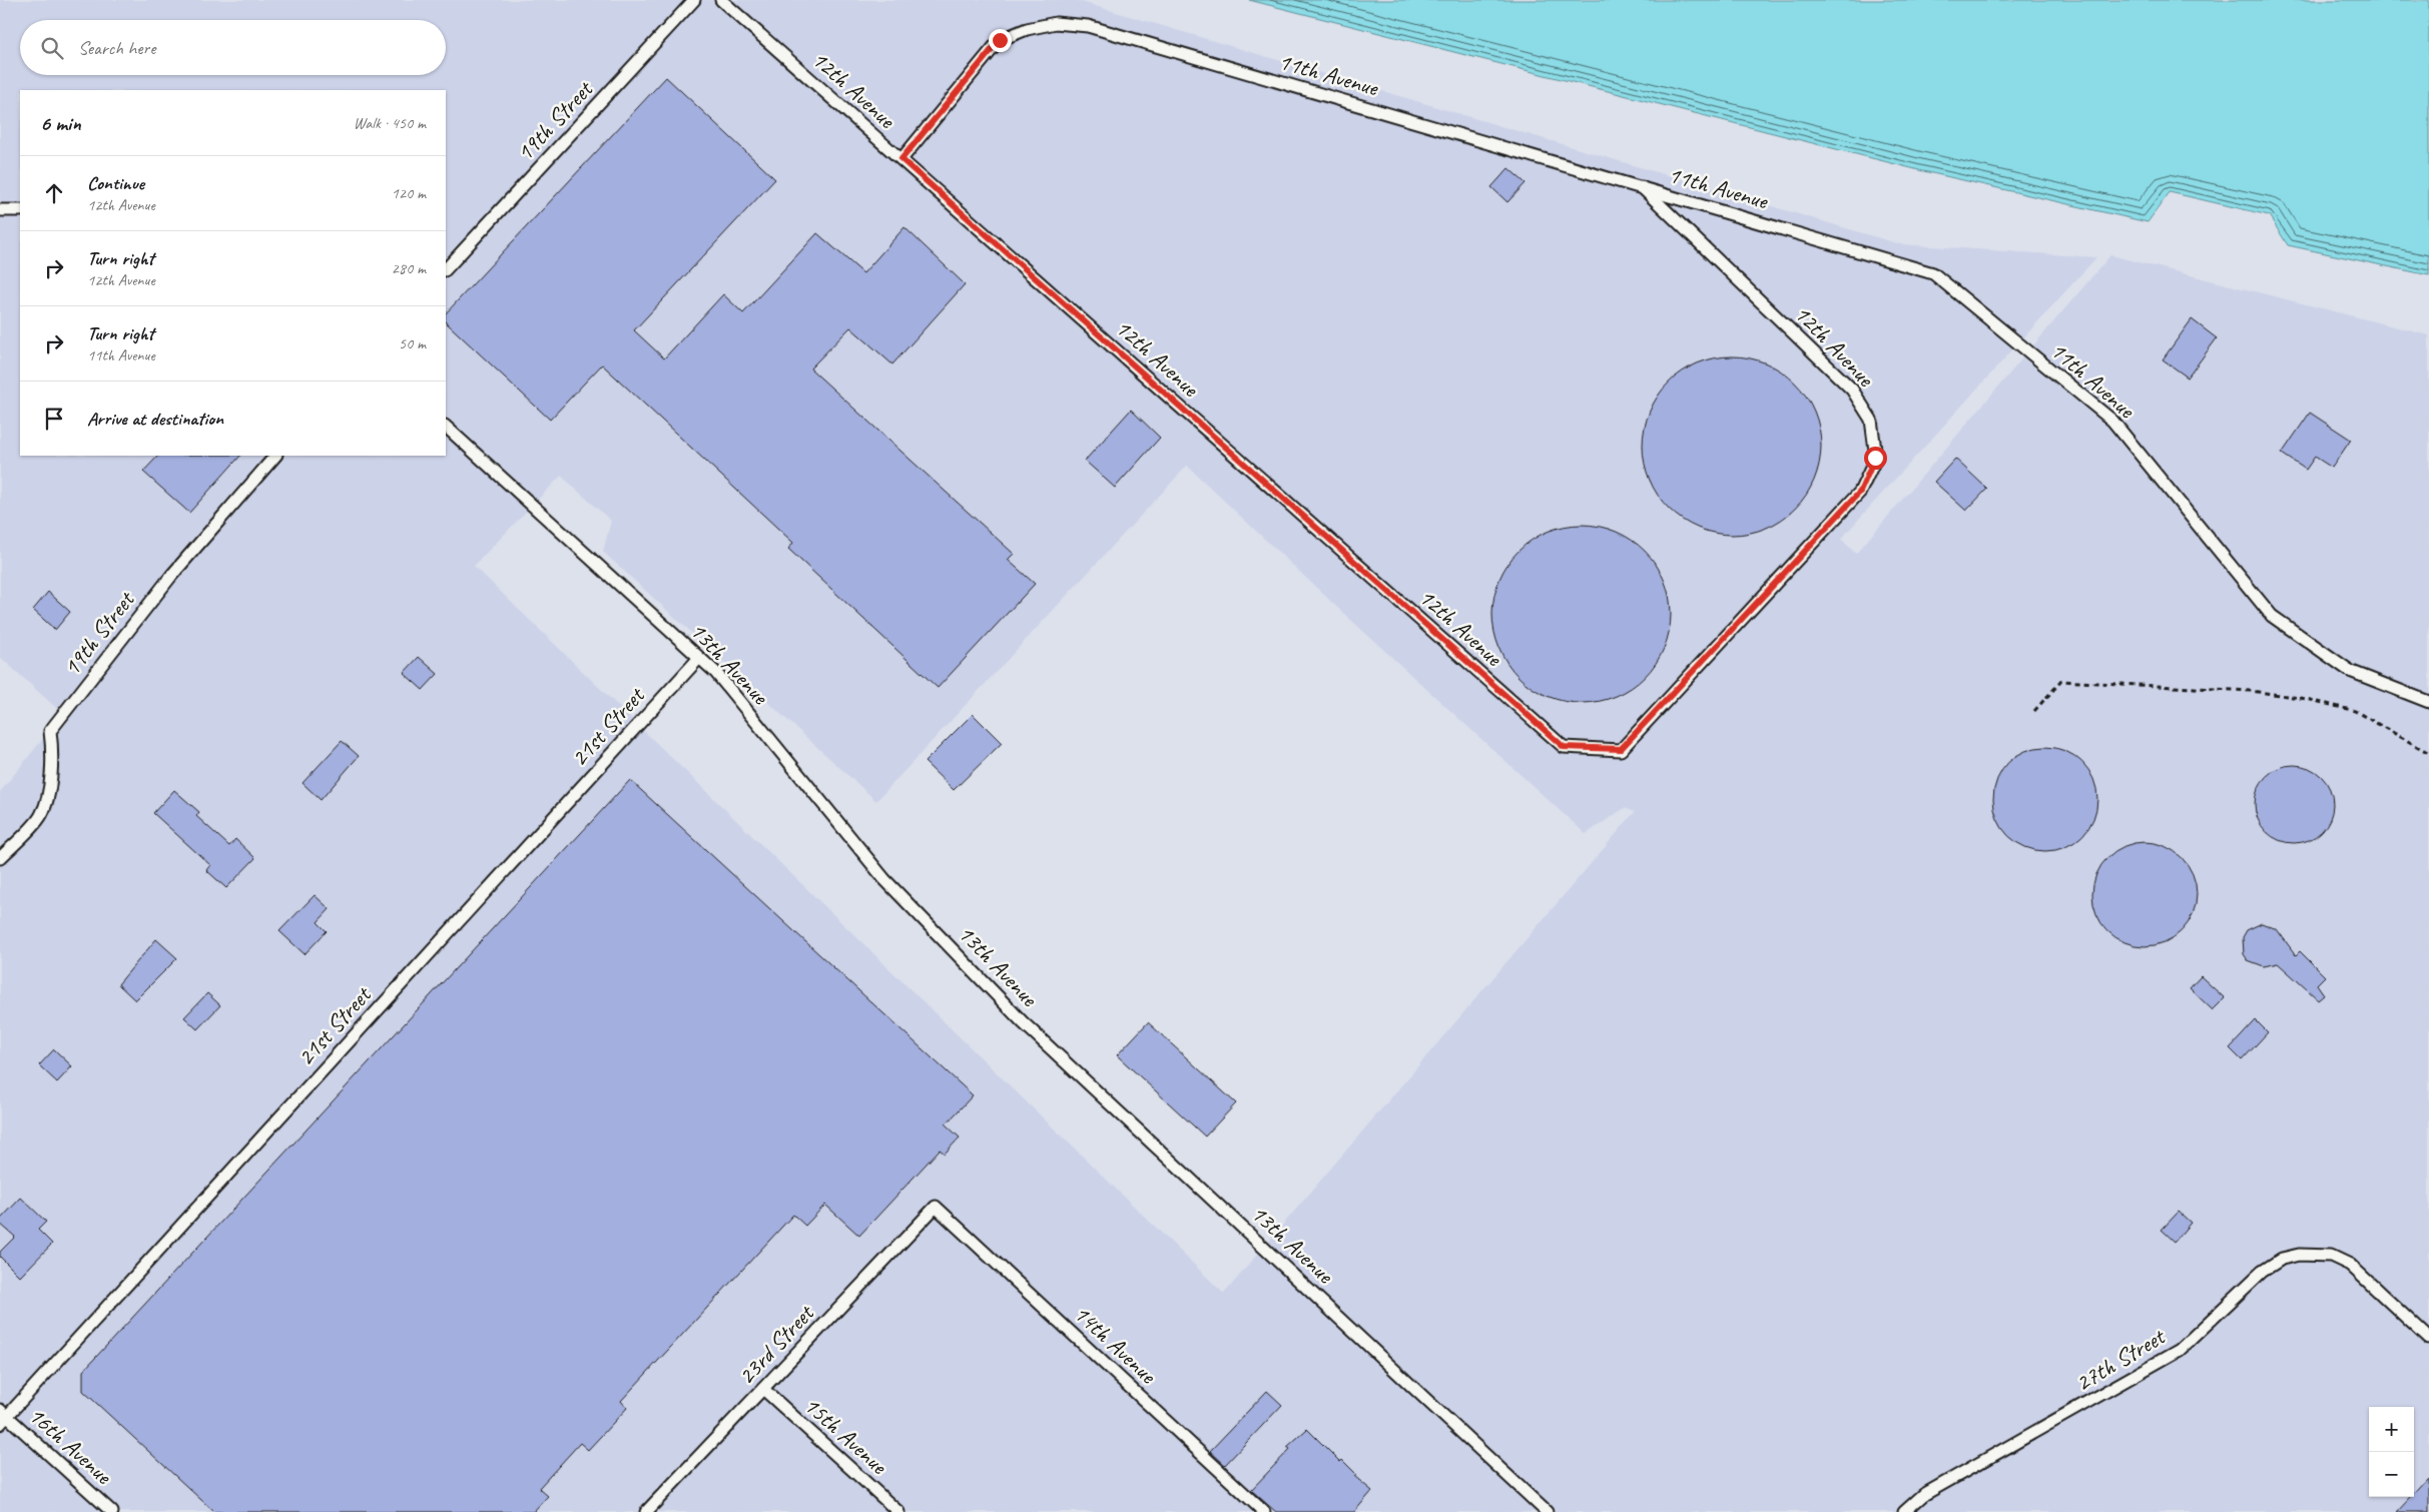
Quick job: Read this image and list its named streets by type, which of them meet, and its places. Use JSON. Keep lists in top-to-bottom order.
{
  "streets": {
    "lane": [
      "11th Avenue",
      "12th Avenue",
      "19th Street",
      "13th Avenue",
      "21st Street",
      "14th Avenue",
      "23rd Street",
      "27th Street",
      "15th Avenue",
      "16th Avenue"
    ]
  },
  "crossings": [
    ["11th Avenue", "12th Avenue"],
    ["13th Avenue", "21st Street"],
    ["21st Street", "16th Avenue"],
    ["14th Avenue", "23rd Street"],
    ["23rd Street", "15th Avenue"]
  ],
  "page": {
    "search": "Search here",
    "heading": ["6 min", "Walk · 450 m"],
    "list": [
      ["Continue", "12th Avenue", "120 m"],
      ["Turn right", "12th Avenue", "280 m"],
      ["Turn right", "11th Avenue", "50 m"],
      "Arrive at destination"
    ],
    "map_buttons": ["+", "−"]
  }
}
